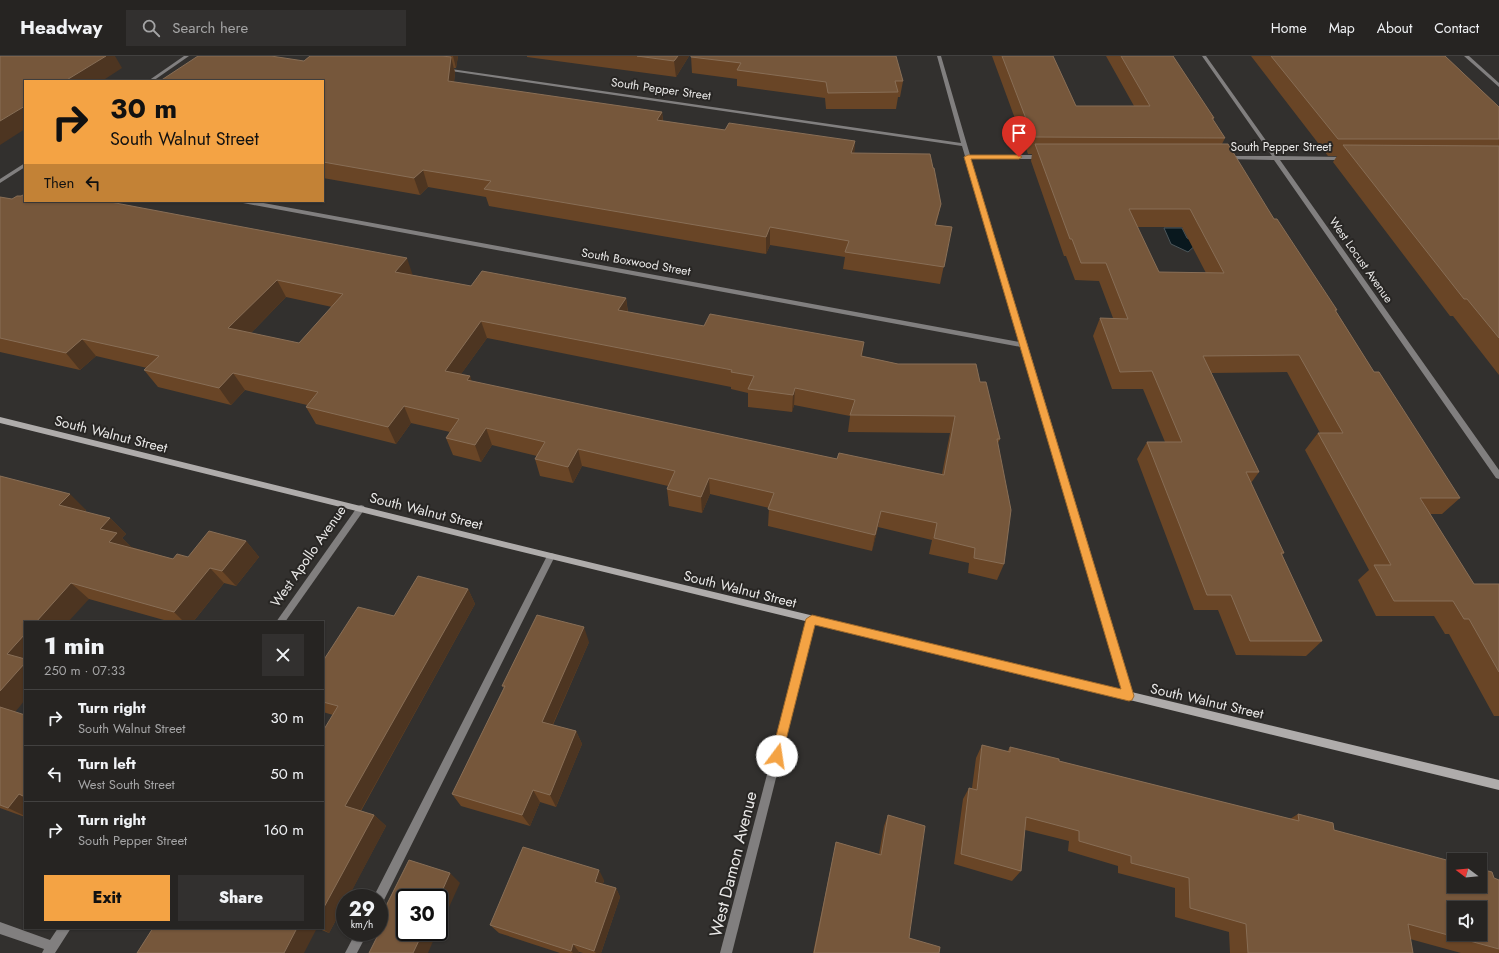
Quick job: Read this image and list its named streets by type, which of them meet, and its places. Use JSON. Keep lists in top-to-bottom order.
{
  "streets": {
    "street": [
      "South Pepper Street",
      "West Locust Avenue",
      "South Boxwood Street",
      "South Walnut Street",
      "West Apollo Avenue",
      "West Damon Avenue"
    ]
  },
  "crossings": [
    ["South Pepper Street", "West Locust Avenue"],
    ["South Walnut Street", "West Apollo Avenue"],
    ["South Walnut Street", "West Damon Avenue"]
  ],
  "north": "left",
  "page": {
    "header": "Headway",
    "search": "Search here",
    "nav": [
      "Home",
      "Map",
      "About",
      "Contact"
    ],
    "turn": ["30 m", "South Walnut Street"],
    "then": "Then",
    "heading": ["1 min", "250 m · 07:33"],
    "list": [
      {
        "name": "Turn right",
        "note": "South Walnut Street",
        "value": "30 m"
      },
      {
        "name": "Turn left",
        "note": "West South Street",
        "value": "50 m"
      },
      {
        "name": "Turn right",
        "note": "South Pepper Street",
        "value": "160 m"
      }
    ],
    "buttons": ["Exit", "Share"],
    "speed": "29 km/h",
    "limit": "30"
  }
}
